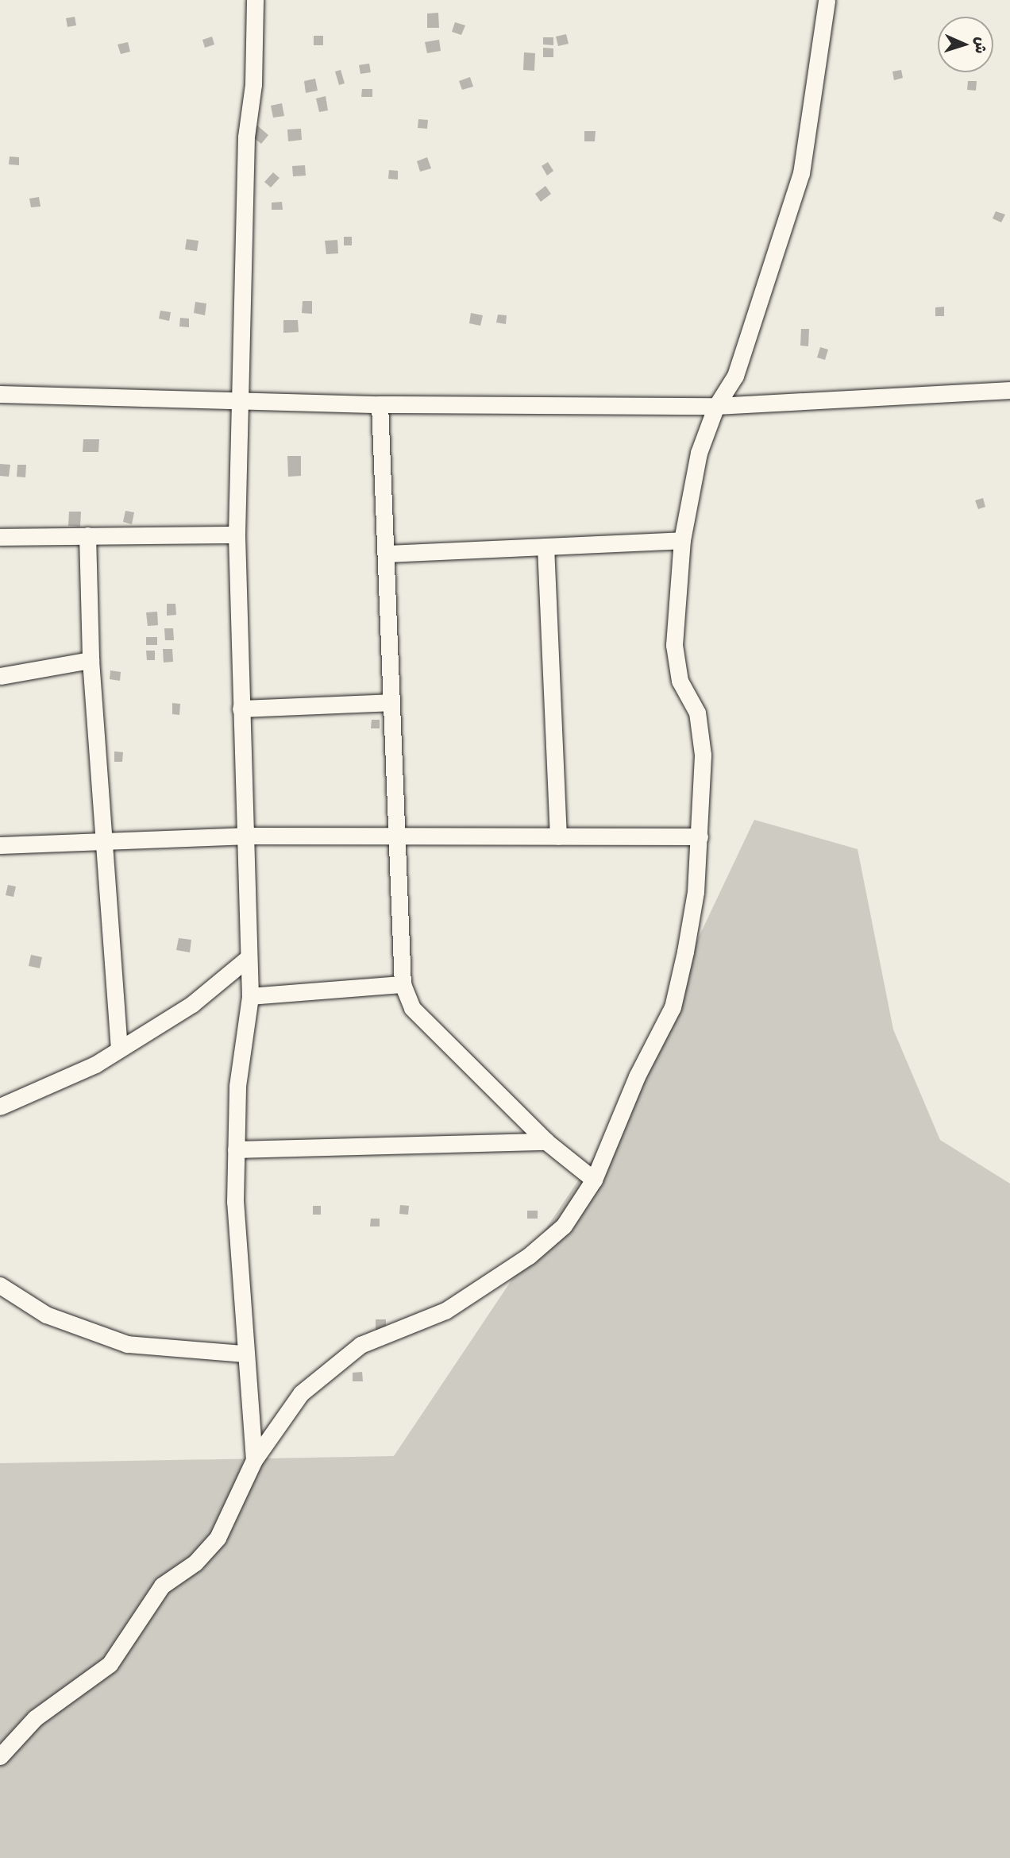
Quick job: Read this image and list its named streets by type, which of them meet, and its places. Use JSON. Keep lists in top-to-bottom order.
{
  "north": "right"
}
